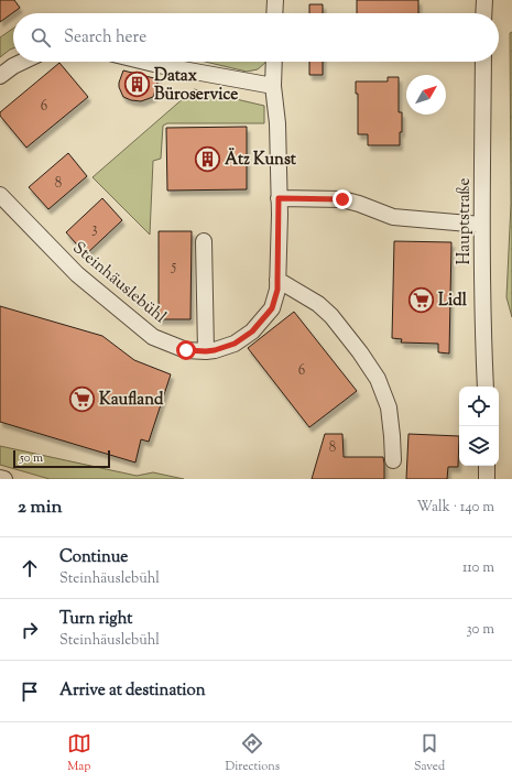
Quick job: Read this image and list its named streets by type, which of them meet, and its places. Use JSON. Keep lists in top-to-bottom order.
{
  "streets": {
    "street": ["Hauptstraße", "Steinhäuslebühl"]
  },
  "places": {
    "building": ["Datax Büroservice", "Ätz Kunst"],
    "supermarket": ["Lidl", "Kaufland"]
  },
  "house_numbers": [
    "6",
    "8",
    "3",
    "5",
    "6",
    "8"
  ],
  "scale_bar": "50 m",
  "north": "top right",
  "page": {
    "search": "Search here",
    "scale": "50 m",
    "heading": ["2 min", "Walk · 140 m"],
    "list": [
      ["Continue", "Steinhäuslebühl", "110 m"],
      ["Turn right", "Steinhäuslebühl", "30 m"],
      "Arrive at destination"
    ],
    "nav": ["Map", "Directions", "Saved"]
  }
}
